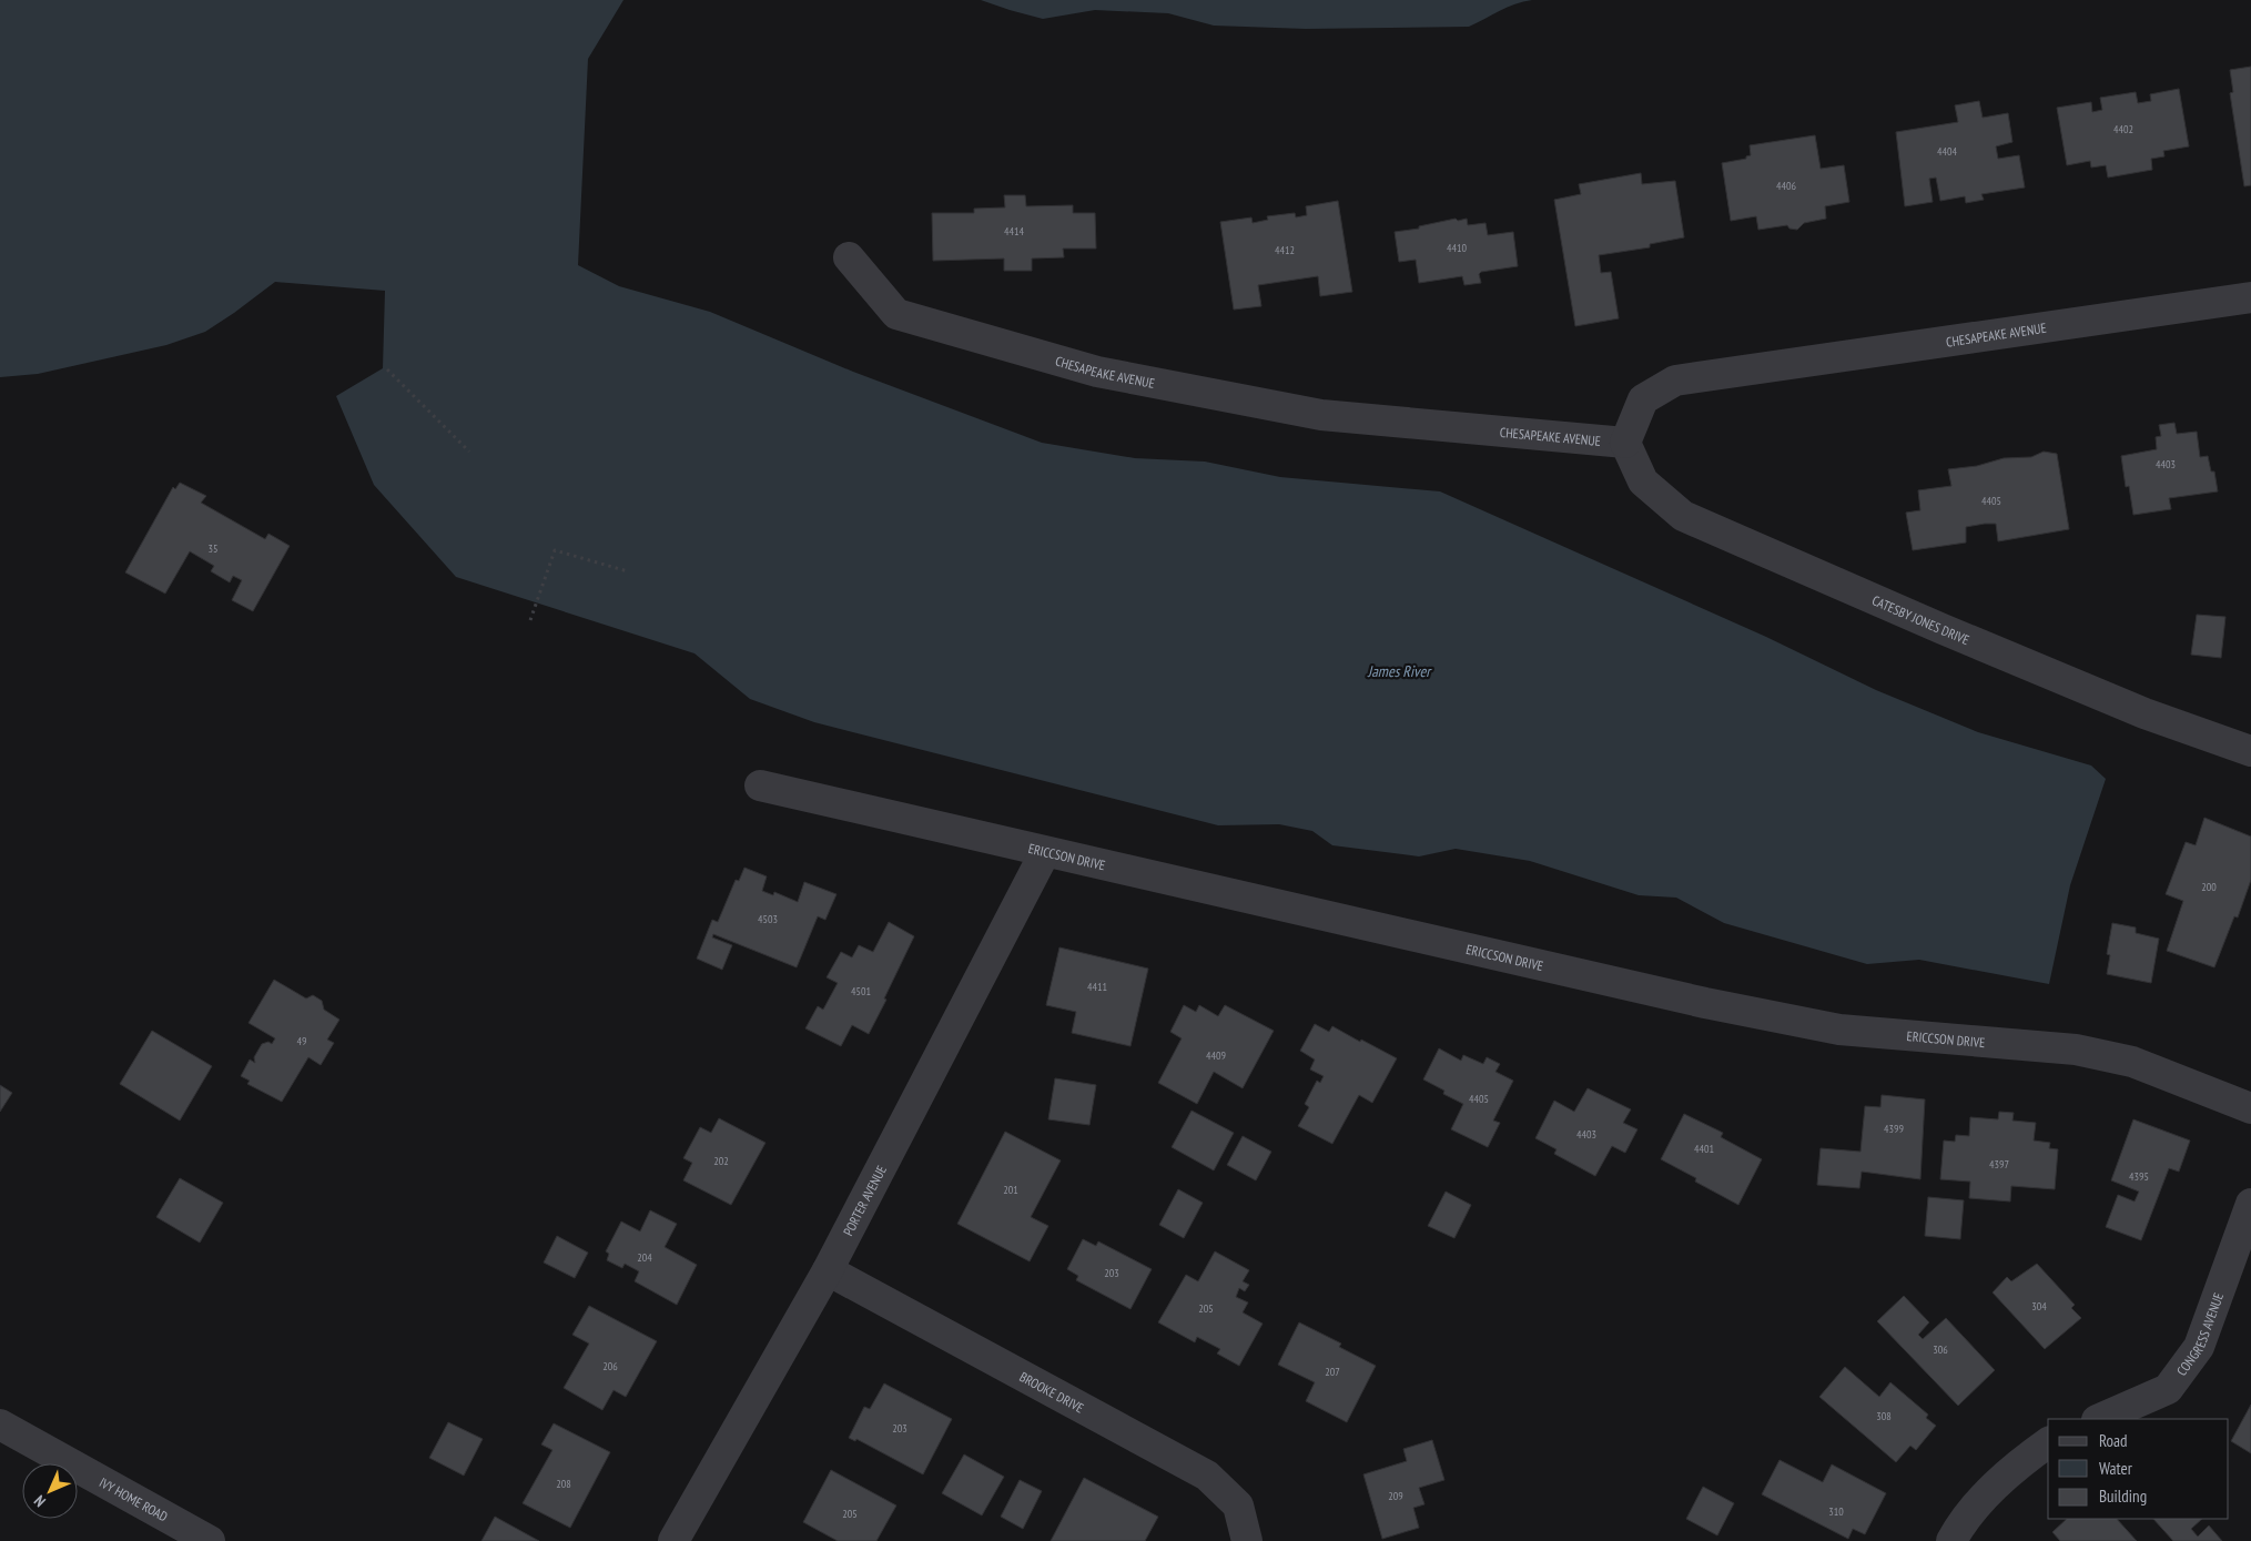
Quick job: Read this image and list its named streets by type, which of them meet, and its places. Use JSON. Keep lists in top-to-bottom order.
{
  "streets": {
    "street": [
      "CHESAPEAKE AVENUE",
      "CATESBY JONES DRIVE",
      "ERICCSON DRIVE",
      "PORTER AVENUE",
      "CONGRESS AVENUE",
      "BROOKE DRIVE",
      "IVY HOME ROAD"
    ]
  },
  "crossings": [
    ["CHESAPEAKE AVENUE", "CATESBY JONES DRIVE"],
    ["ERICCSON DRIVE", "PORTER AVENUE"],
    ["PORTER AVENUE", "BROOKE DRIVE"]
  ],
  "water": ["James River"],
  "house_numbers": [
    "4402",
    "4404",
    "4406",
    "4414",
    "4410",
    "4412",
    "4403",
    "4405",
    "35",
    "200",
    "4503",
    "4411",
    "4501",
    "49",
    "4409",
    "4405",
    "4399",
    "4403",
    "4401",
    "202",
    "4397",
    "4395",
    "201",
    "204",
    "203",
    "304",
    "205",
    "306",
    "206",
    "207",
    "308",
    "203",
    "208",
    "209",
    "310",
    "205"
  ],
  "legend": ["Road", "Water", "Building"],
  "north": "bottom left"
}
